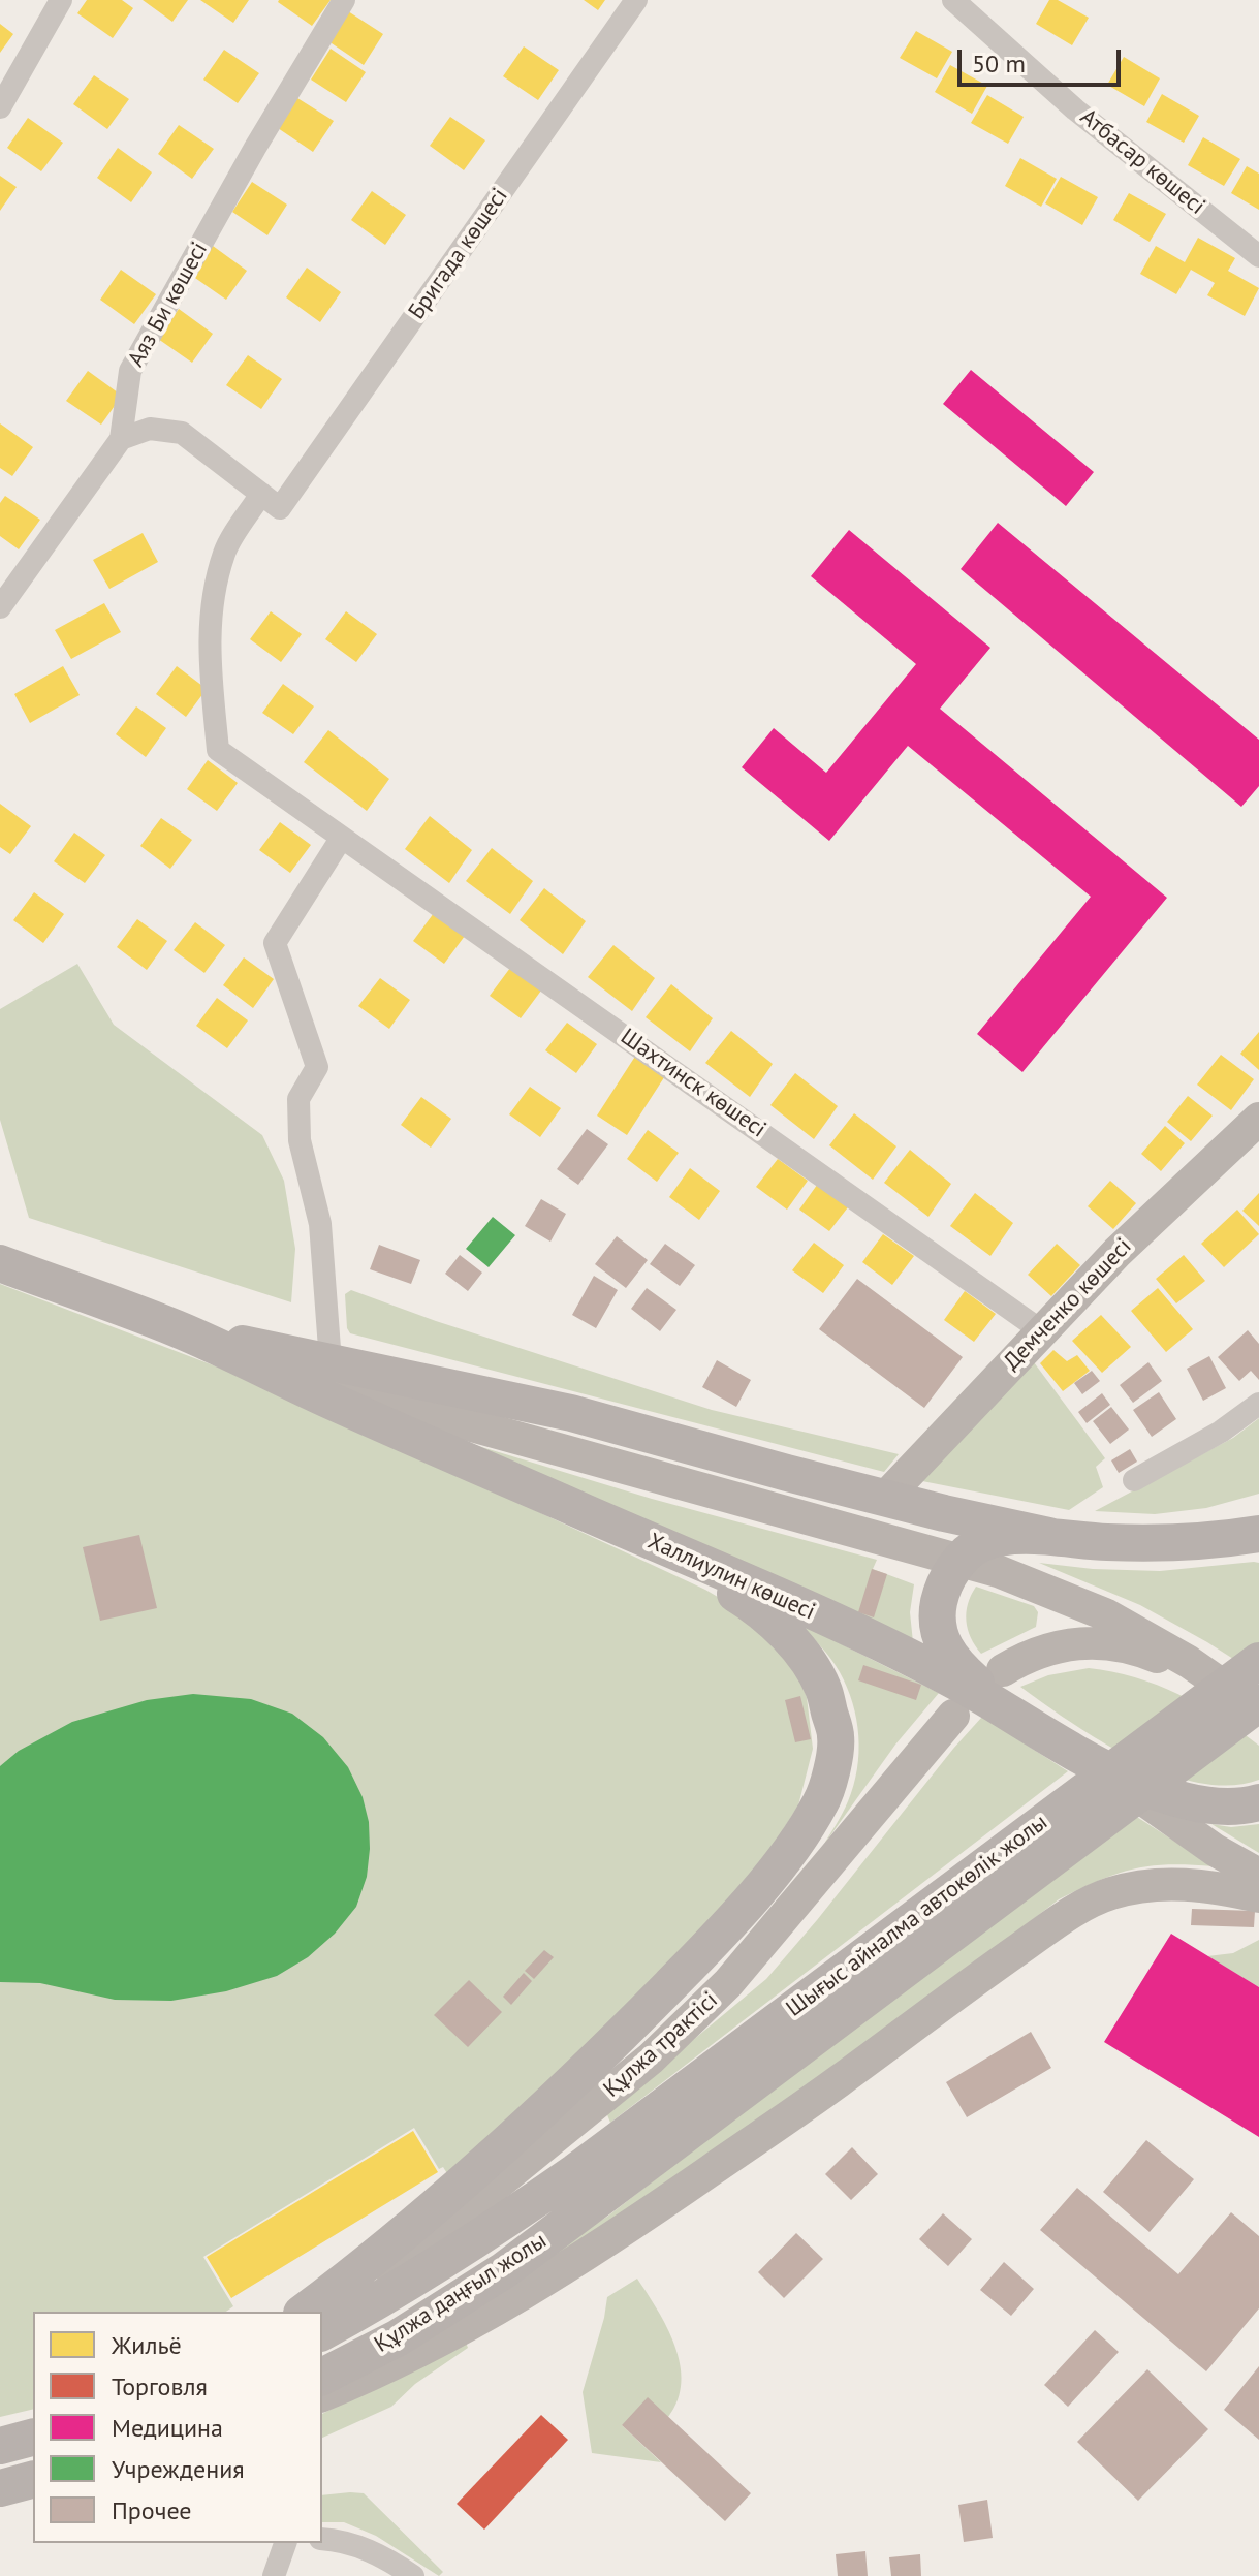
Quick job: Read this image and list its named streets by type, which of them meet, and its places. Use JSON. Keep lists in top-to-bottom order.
{
  "streets": {
    "main road": [
      "Демченко көшесі",
      "Халлиулин көшесі",
      "Шығыс айналма автокөлік жолы",
      "Құлжа трактісі",
      "Құлжа даңғыл жолы"
    ],
    "street": [
      "Атбасар көшесі",
      "Бригада көшесі",
      "Аяз Би көшесі",
      "Шахтинск көшесі"
    ]
  },
  "crossings": [
    ["Бригада көшесі", "Шахтинск көшесі"],
    ["Шахтинск көшесі", "Демченко көшесі"],
    ["Шығыс айналма автокөлік жолы", "Құлжа даңғыл жолы"]
  ],
  "legend": [
    "Жильё",
    "Торговля",
    "Медицина",
    "Учреждения",
    "Прочее"
  ],
  "scale_bar": "50 m"
}
